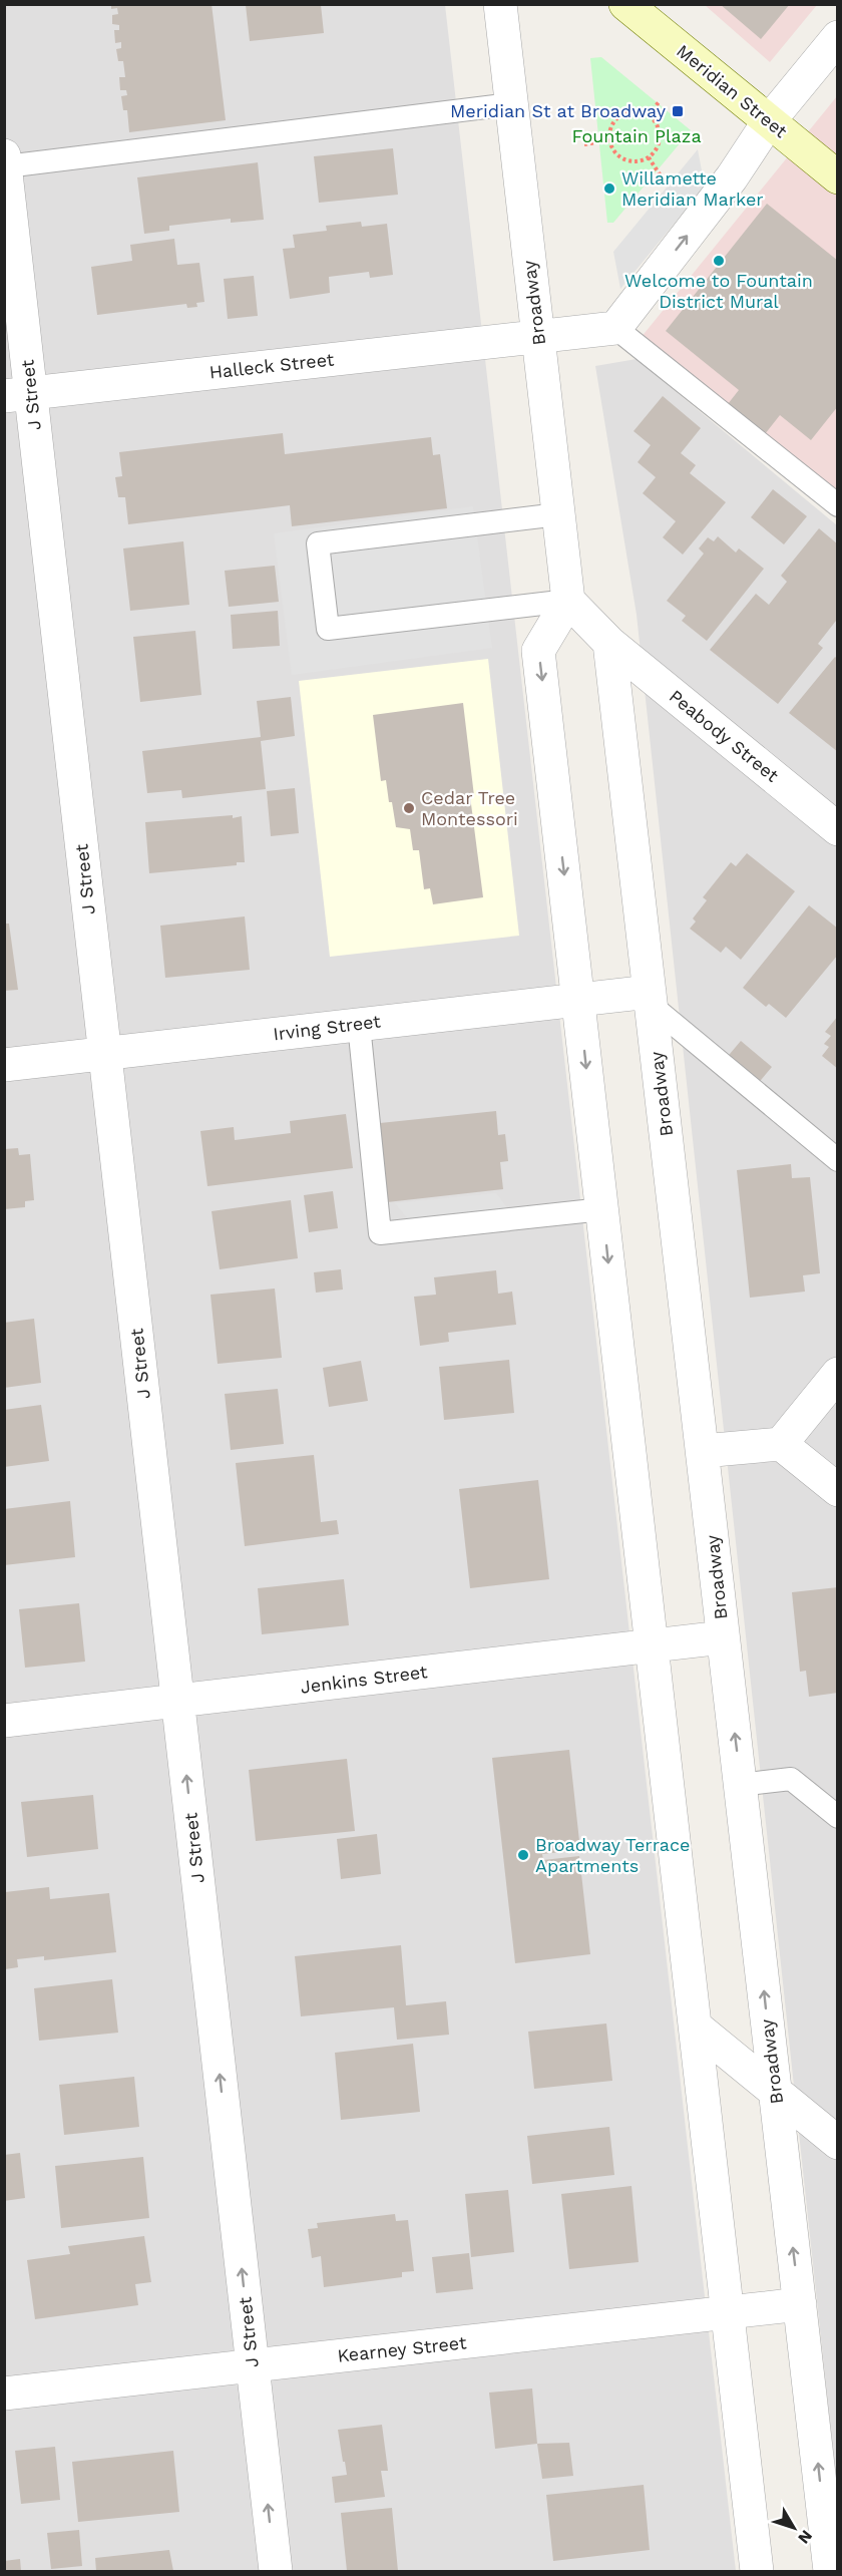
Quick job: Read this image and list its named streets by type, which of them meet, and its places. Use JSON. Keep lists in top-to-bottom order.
{
  "streets": {
    "street": [
      "Meridian Street",
      "Broadway",
      "Halleck Street",
      "J Street",
      "Peabody Street",
      "Irving Street",
      "Jenkins Street",
      "Kearney Street"
    ]
  },
  "crossings": [
    ["Broadway", "Halleck Street"],
    ["Broadway", "Peabody Street"],
    ["Broadway", "Irving Street"],
    ["Broadway", "Jenkins Street"],
    ["Broadway", "Kearney Street"],
    ["Halleck Street", "J Street"],
    ["J Street", "Irving Street"],
    ["J Street", "Jenkins Street"],
    ["J Street", "Kearney Street"]
  ],
  "one_way": ["J Street"],
  "parks": ["Fountain Plaza"],
  "places": {
    "transit": ["Meridian St at Broadway"],
    "other": [
      "Willamette Meridian Marker",
      "Welcome to Fountain District Mural",
      "Cedar Tree Montessori",
      "Broadway Terrace Apartments"
    ]
  },
  "north": "bottom right"
}
